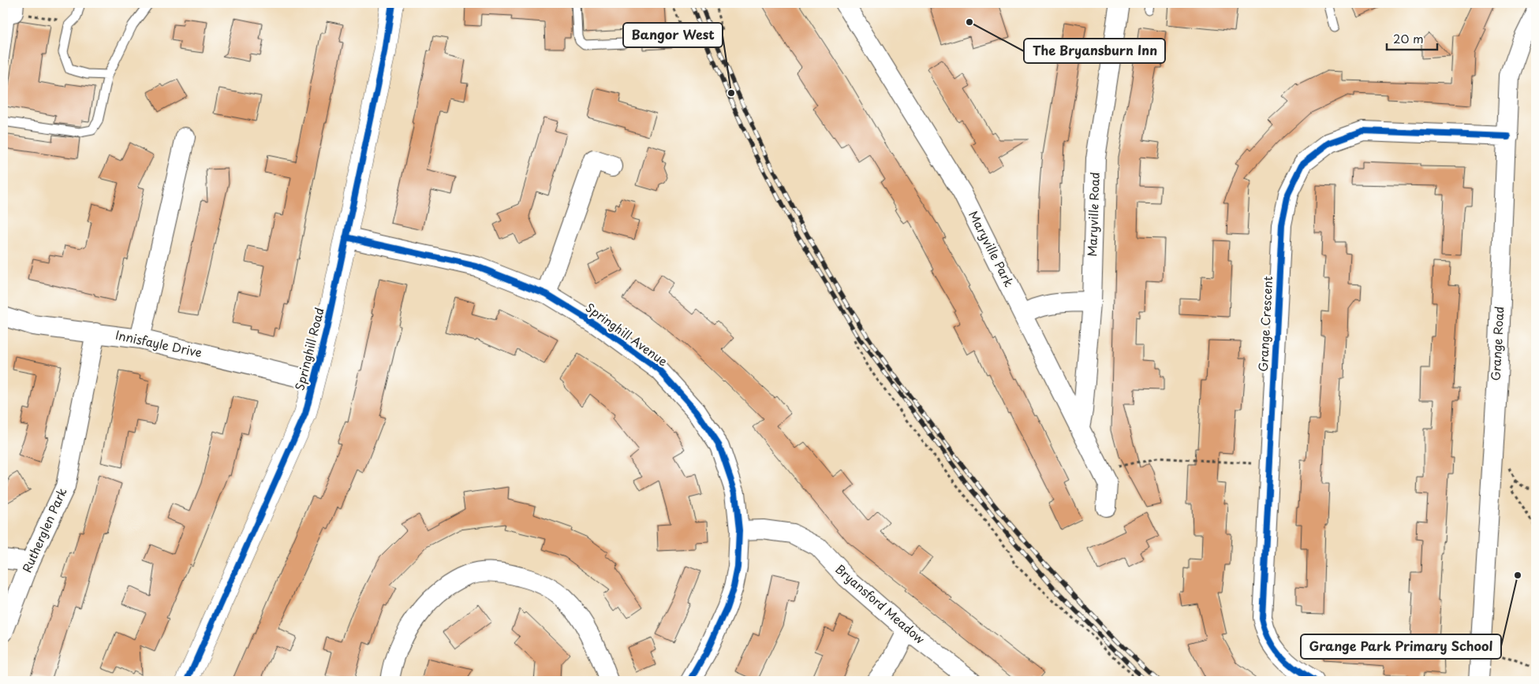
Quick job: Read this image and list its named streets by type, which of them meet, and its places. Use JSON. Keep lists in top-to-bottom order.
{
  "streets": {
    "street": [
      "Maryville Road",
      "Maryville Park",
      "Grange Crescent",
      "Springhill Avenue",
      "Grange Road",
      "Innisfayle Drive",
      "Springhill Road",
      "Rutherglen Park",
      "Bryansford Meadow"
    ]
  },
  "crossings": [
    ["Maryville Road", "Maryville Park"],
    ["Grange Crescent", "Grange Road"],
    ["Springhill Avenue", "Springhill Road"],
    ["Springhill Avenue", "Bryansford Meadow"],
    ["Innisfayle Drive", "Springhill Road"],
    ["Innisfayle Drive", "Rutherglen Park"]
  ],
  "places": ["The Bryansburn Inn", "Bangor West", "Grange Park Primary School"],
  "scale_bar": "20 m"
}
